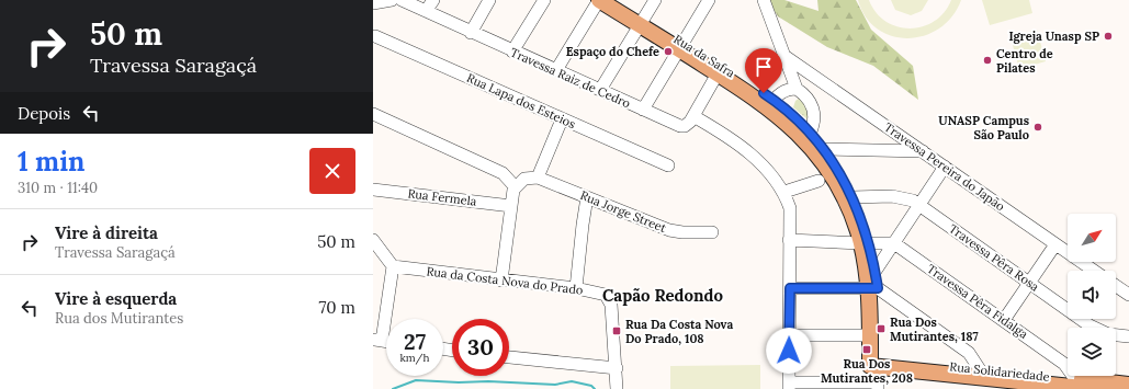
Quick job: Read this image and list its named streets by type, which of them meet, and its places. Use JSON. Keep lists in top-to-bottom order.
{
  "streets": {
    "main road": ["Rua da Safra", "Rua Solidariedade"],
    "street": [
      "Travessa Raiz de Cedro",
      "Rua Lapa dos Esteios",
      "Travessa Pereira do Japão",
      "Rua Fermela",
      "Rua Jorge Street",
      "Travessa Pêra Rosa",
      "Rua da Costa Nova do Prado",
      "Travessa Pêra Fidalga"
    ]
  },
  "crossings": [
    ["Rua da Safra", "Travessa Pêra Rosa"],
    ["Travessa Pêra Fidalga", "Rua Solidariedade"]
  ],
  "districts": ["Capão Redondo"],
  "places": {
    "other": [
      "Igreja Unasp SP",
      "Espaço do Chefe",
      "Centro de Pilates",
      "UNASP Campus São Paulo"
    ],
    "transit": ["Rua Dos Mutirantes, 187", "Rua Da Costa Nova Do Prado, 108", "Rua Dos Mutirantes, 208"]
  },
  "north": "top right",
  "page": {
    "turn": ["50 m", "Travessa Saragaçá"],
    "then": "Depois",
    "heading": ["1 min", "310 m · 11:40"],
    "list": [
      {
        "name": "Vire à direita",
        "note": "Travessa Saragaçá",
        "value": "50 m"
      },
      {
        "name": "Vire à esquerda",
        "note": "Rua dos Mutirantes",
        "value": "70 m"
      }
    ],
    "speed": "27 km/h",
    "limit": "30"
  }
}
